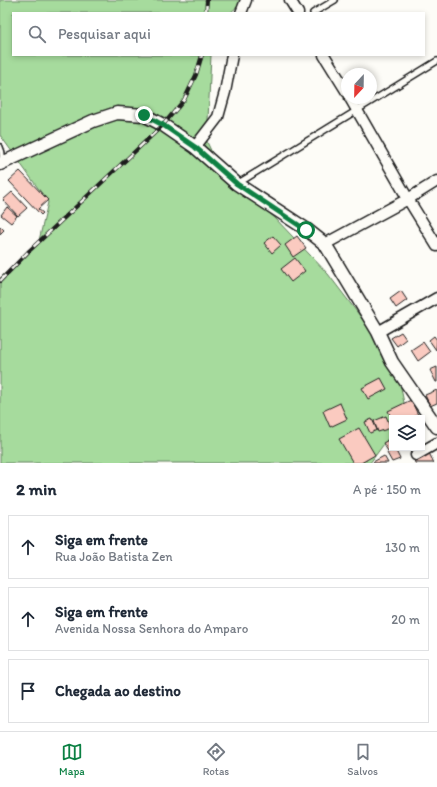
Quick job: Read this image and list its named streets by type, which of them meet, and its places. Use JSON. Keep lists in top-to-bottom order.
{
  "north": "bottom",
  "page": {
    "search": "Pesquisar aqui",
    "heading": ["2 min", "A pé · 150 m"],
    "list": [
      ["Siga em frente", "Rua João Batista Zen", "130 m"],
      ["Siga em frente", "Avenida Nossa Senhora do Amparo", "20 m"],
      "Chegada ao destino"
    ],
    "nav": ["Mapa", "Rotas", "Salvos"]
  }
}
